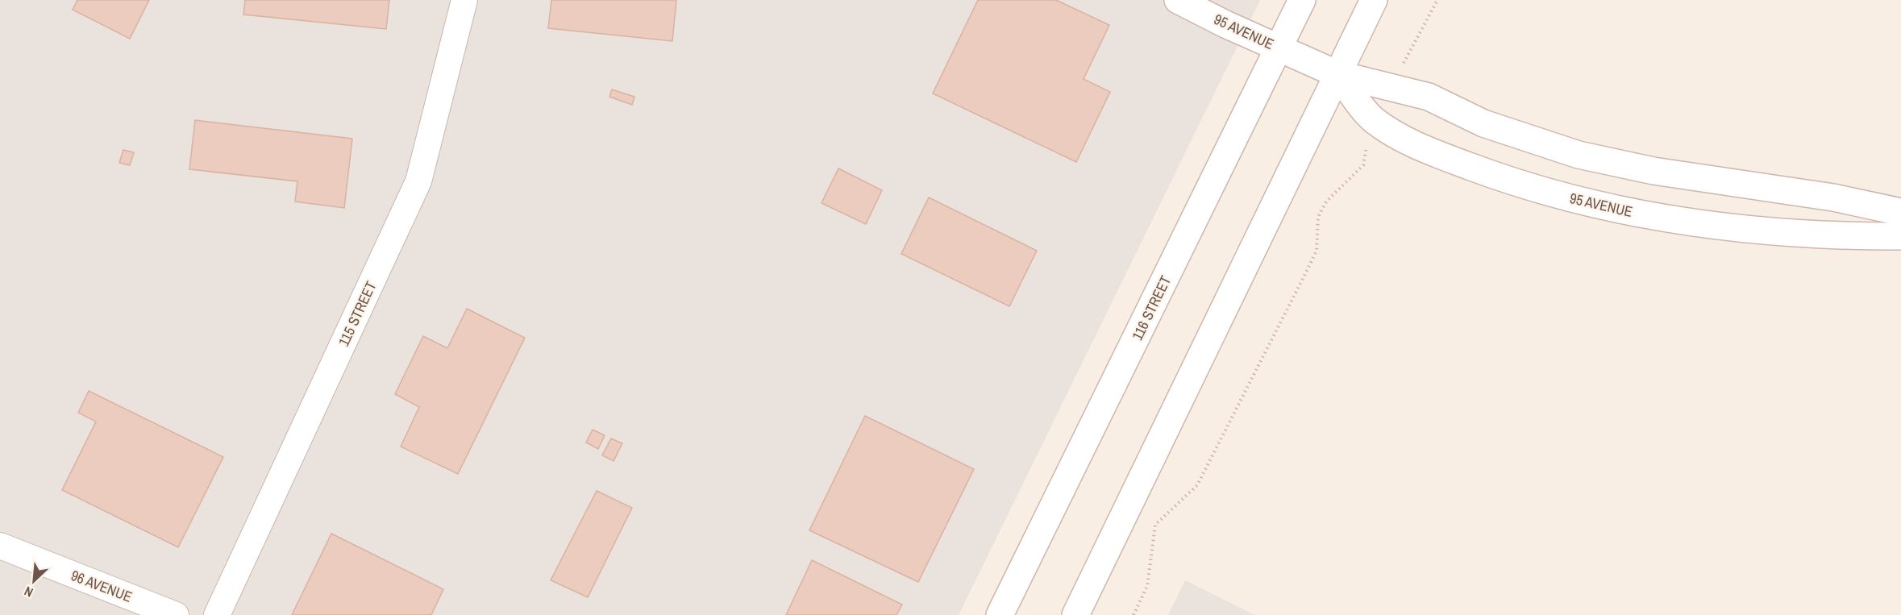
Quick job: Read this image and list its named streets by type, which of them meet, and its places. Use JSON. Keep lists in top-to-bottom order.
{
  "streets": {
    "street": [
      "95 AVENUE",
      "116 STREET",
      "115 STREET",
      "96 AVENUE"
    ]
  },
  "crossings": [
    ["95 AVENUE", "116 STREET"]
  ],
  "north": "bottom left"
}
